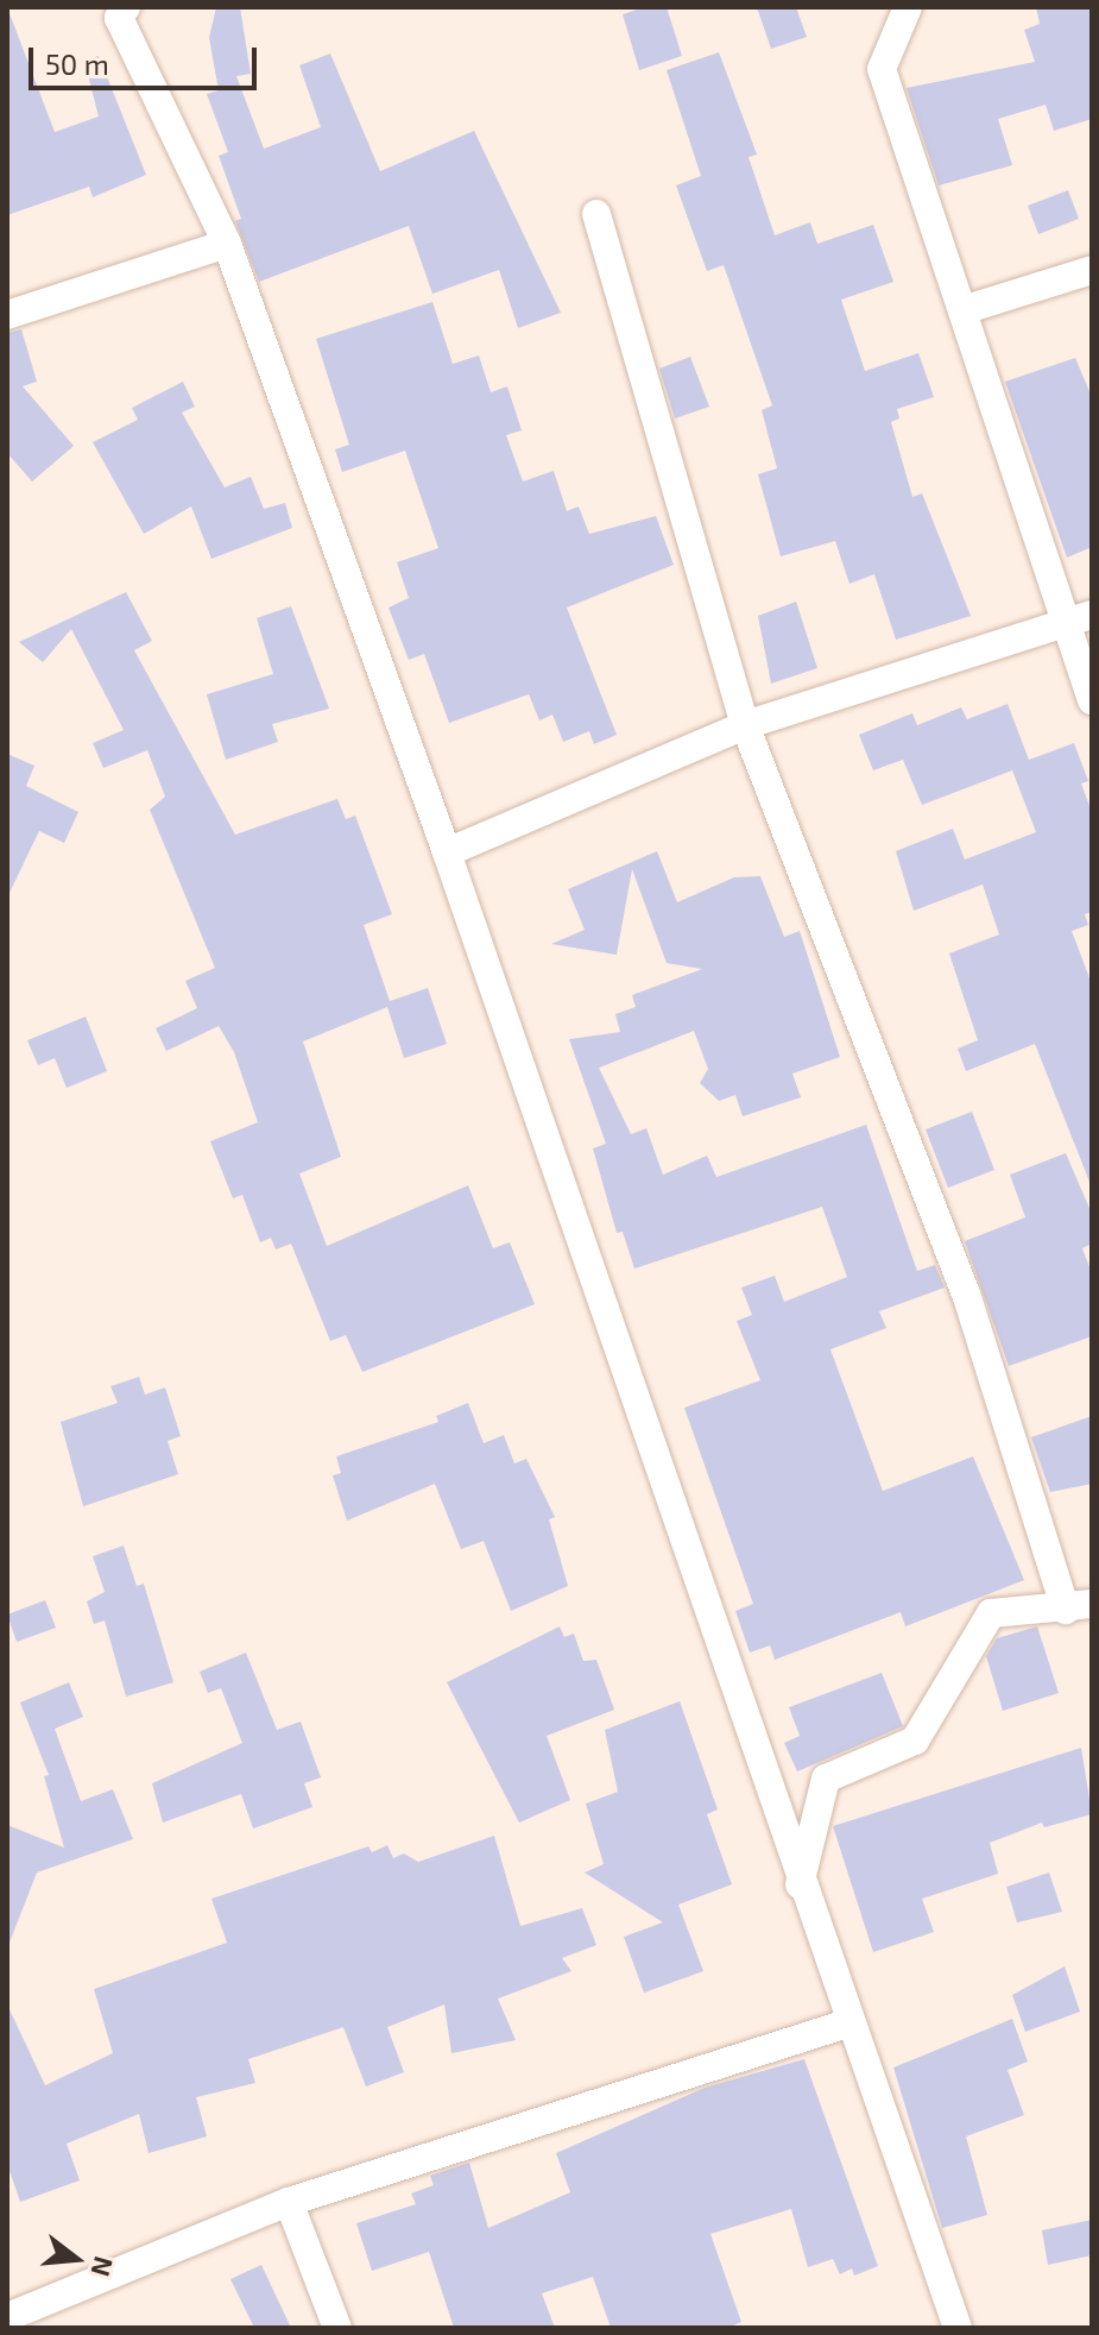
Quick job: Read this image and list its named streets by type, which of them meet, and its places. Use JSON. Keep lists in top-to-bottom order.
{
  "scale_bar": "50 m",
  "north": "right"
}
